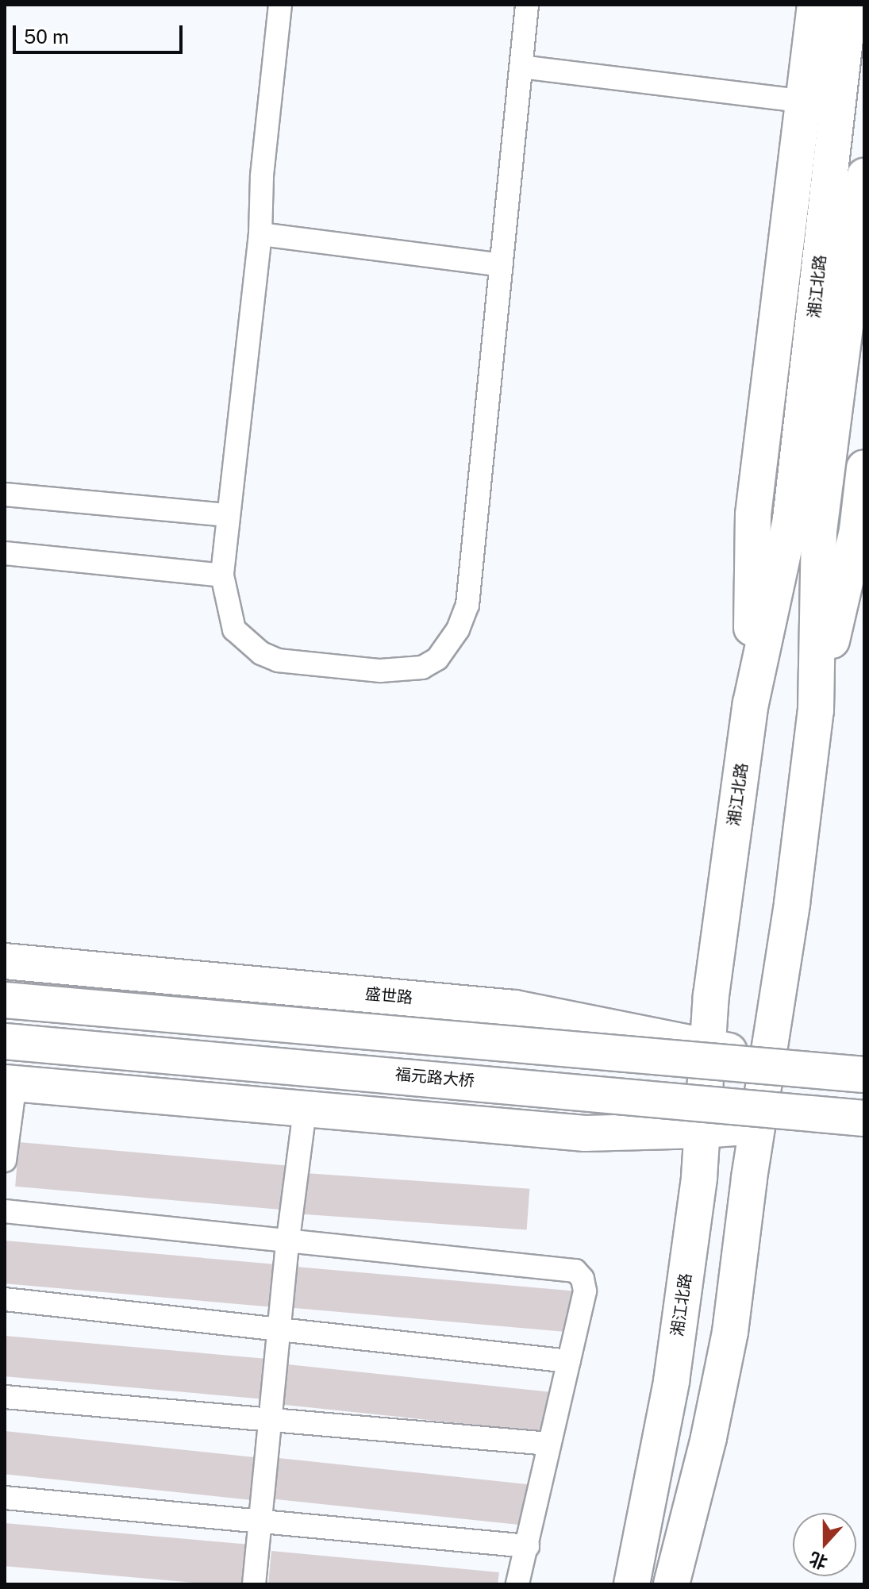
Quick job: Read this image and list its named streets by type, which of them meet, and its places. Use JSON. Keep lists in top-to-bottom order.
{
  "streets": {
    "main road": ["湘江北路", "盛世路", "福元路大桥"]
  },
  "crossings": [
    ["湘江北路", "盛世路"]
  ],
  "scale_bar": "50 m",
  "north": "bottom"
}
